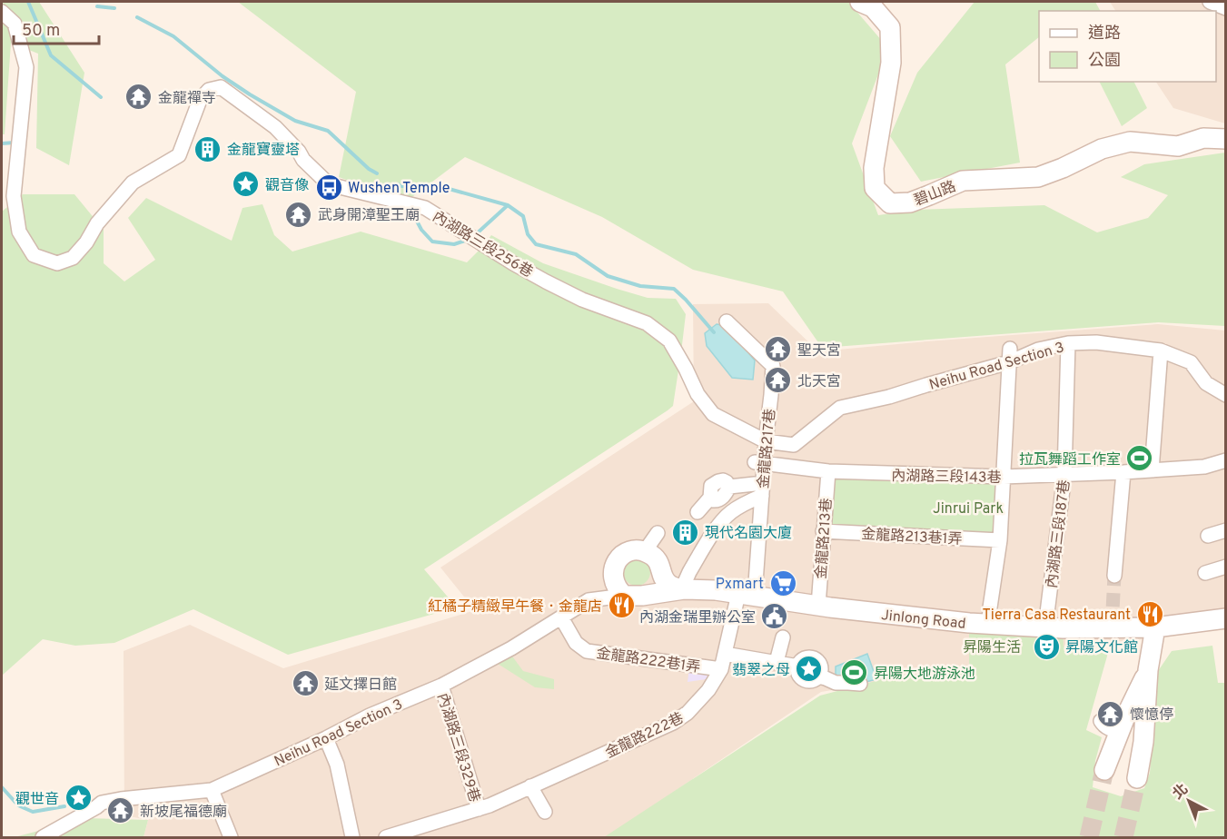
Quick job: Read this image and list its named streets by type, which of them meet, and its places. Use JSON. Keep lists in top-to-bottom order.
{
  "streets": {
    "street": [
      "碧山路",
      "內湖路三段256巷",
      "Neihu Road Section 3",
      "金龍路217巷",
      "內湖路三段143巷",
      "內湖路三段187巷",
      "金龍路213巷1弄",
      "金龍路213巷",
      "Jinlong Road",
      "金龍路222巷1弄",
      "金龍路222巷",
      "內湖路三段329巷"
    ]
  },
  "crossings": [
    ["內湖路三段256巷", "金龍路217巷"],
    ["Neihu Road Section 3", "內湖路三段187巷"],
    ["Neihu Road Section 3", "Jinlong Road"],
    ["Neihu Road Section 3", "金龍路222巷1弄"],
    ["Neihu Road Section 3", "內湖路三段329巷"],
    ["金龍路217巷", "內湖路三段143巷"],
    ["金龍路217巷", "Jinlong Road"],
    ["金龍路217巷", "金龍路222巷"],
    ["內湖路三段143巷", "內湖路三段187巷"],
    ["內湖路三段143巷", "金龍路213巷"],
    ["內湖路三段187巷", "Jinlong Road"],
    ["金龍路213巷1弄", "金龍路213巷"],
    ["金龍路213巷", "Jinlong Road"],
    ["Jinlong Road", "金龍路222巷"],
    ["金龍路222巷1弄", "金龍路222巷"],
    ["金龍路222巷", "內湖路三段329巷"]
  ],
  "parks": ["Jinrui Park", "昇陽生活"],
  "places": {
    "temple": [
      "金龍禪寺",
      "武身開漳聖王廟",
      "聖天宮",
      "北天宮",
      "延文擇日館",
      "懷憶停",
      "新坡尾福德廟"
    ],
    "building": ["金龍寶靈塔", "現代名園大廈"],
    "place": ["觀音像", "翡翠之母", "觀世音"],
    "bus stop": ["Wushen Temple"],
    "sports": ["拉瓦舞蹈工作室", "昇陽大地游泳池"],
    "supermarket": ["Pxmart"],
    "restaurant": ["紅橘子精緻早午餐．金龍店", "Tierra Casa Restaurant"],
    "public building": ["內湖金瑞里辦公室"],
    "theatre": ["昇陽文化館"]
  },
  "legend": ["道路", "公園"],
  "scale_bar": "50 m",
  "north": "top left"
}
